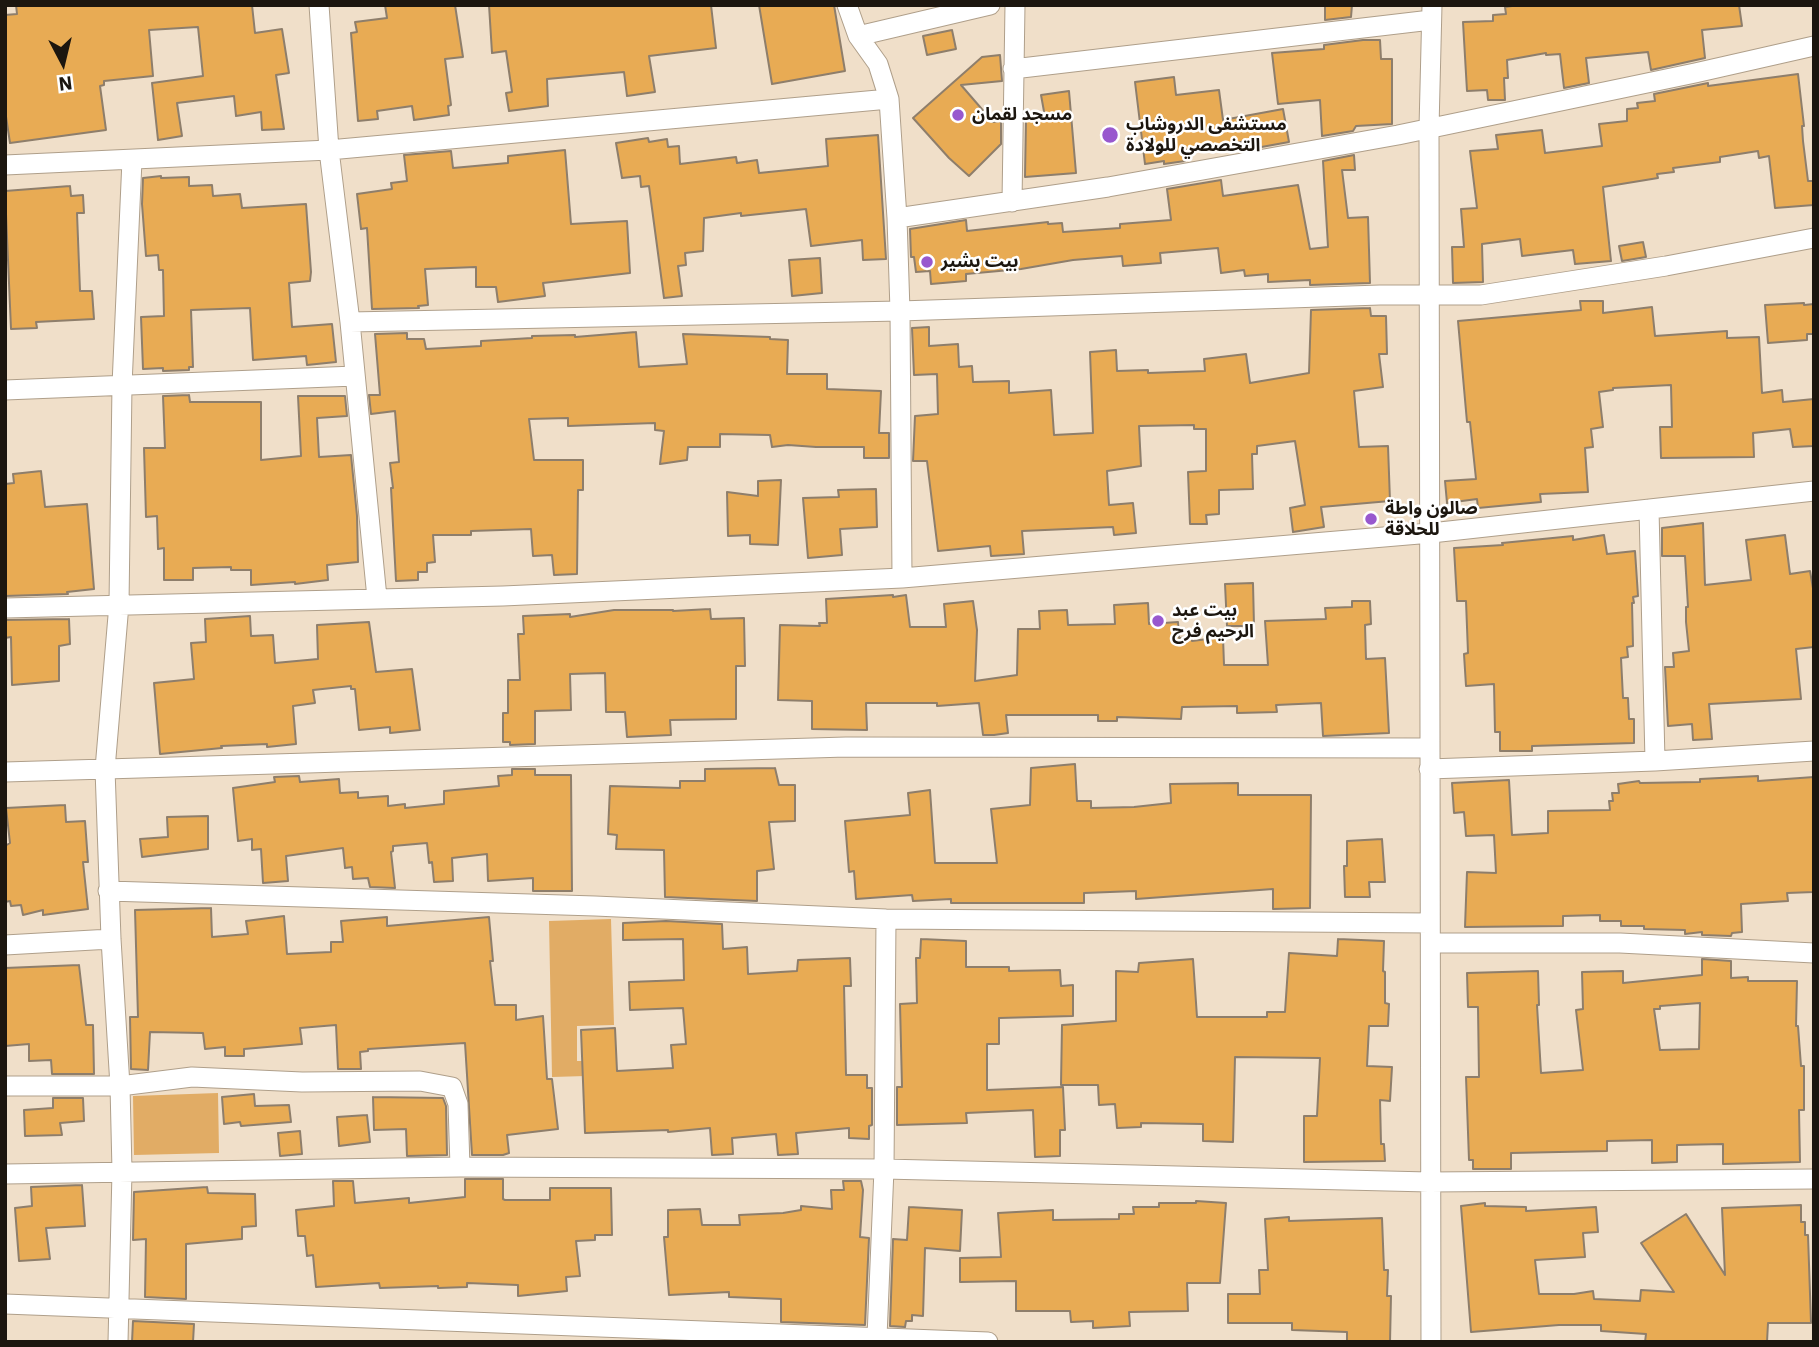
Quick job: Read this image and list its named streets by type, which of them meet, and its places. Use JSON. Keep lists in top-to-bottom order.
{
  "places": [
    "مسجد لقمان",
    "مستشفى الدروشاب التخصصي للولادة",
    "بيت بشير",
    "صالون واطة للحلاقة",
    "بيت عبد الرحيم فرح"
  ],
  "north": "bottom"
}
